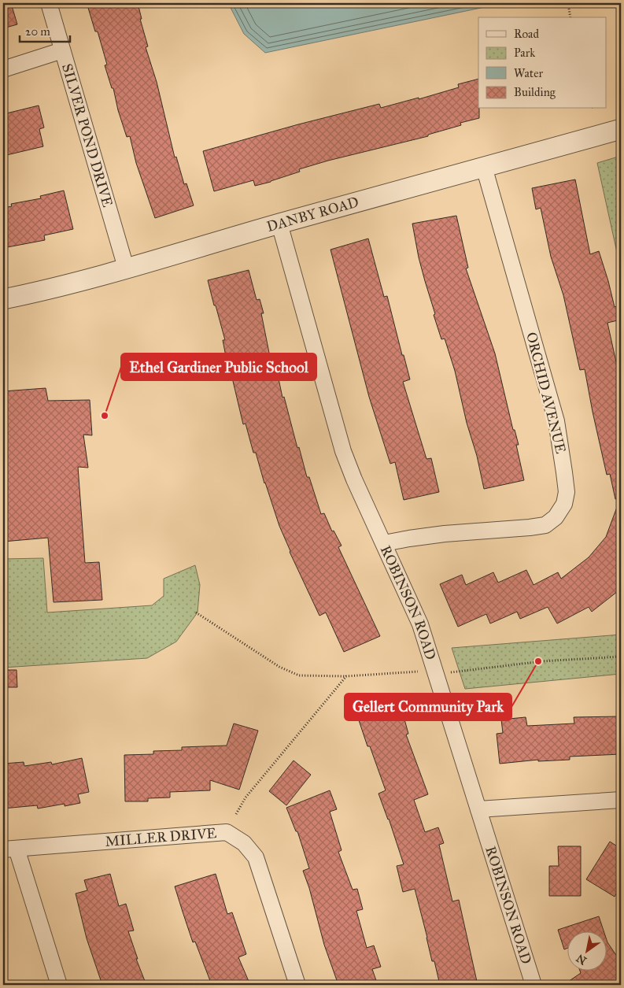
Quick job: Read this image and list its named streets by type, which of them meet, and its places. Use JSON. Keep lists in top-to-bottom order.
{
  "streets": {
    "street": [
      "SILVER POND DRIVE",
      "DANBY ROAD",
      "ORCHID AVENUE",
      "ROBINSON ROAD",
      "MILLER DRIVE"
    ]
  },
  "crossings": [
    ["SILVER POND DRIVE", "DANBY ROAD"],
    ["DANBY ROAD", "ORCHID AVENUE"],
    ["DANBY ROAD", "ROBINSON ROAD"],
    ["ORCHID AVENUE", "ROBINSON ROAD"]
  ],
  "places": ["Ethel Gardiner Public School", "Gellert Community Park"],
  "legend": [
    "Road",
    "Park",
    "Water",
    "Building"
  ],
  "scale_bar": "20 m",
  "north": "bottom left"
}
